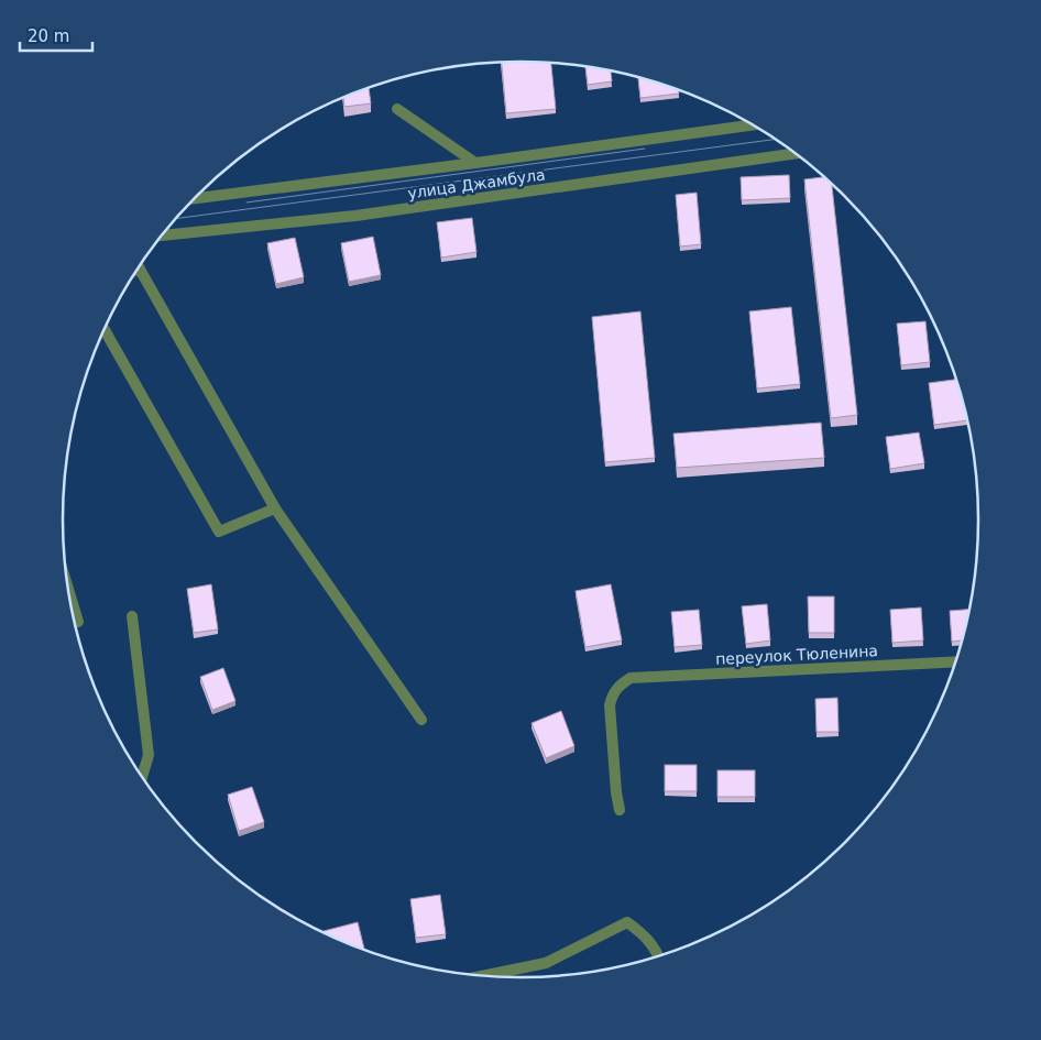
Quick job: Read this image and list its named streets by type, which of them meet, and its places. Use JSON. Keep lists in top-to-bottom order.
{
  "streets": {
    "street": ["улица Джамбула", "переулок Тюленина"]
  },
  "scale_bar": "20 m"
}
